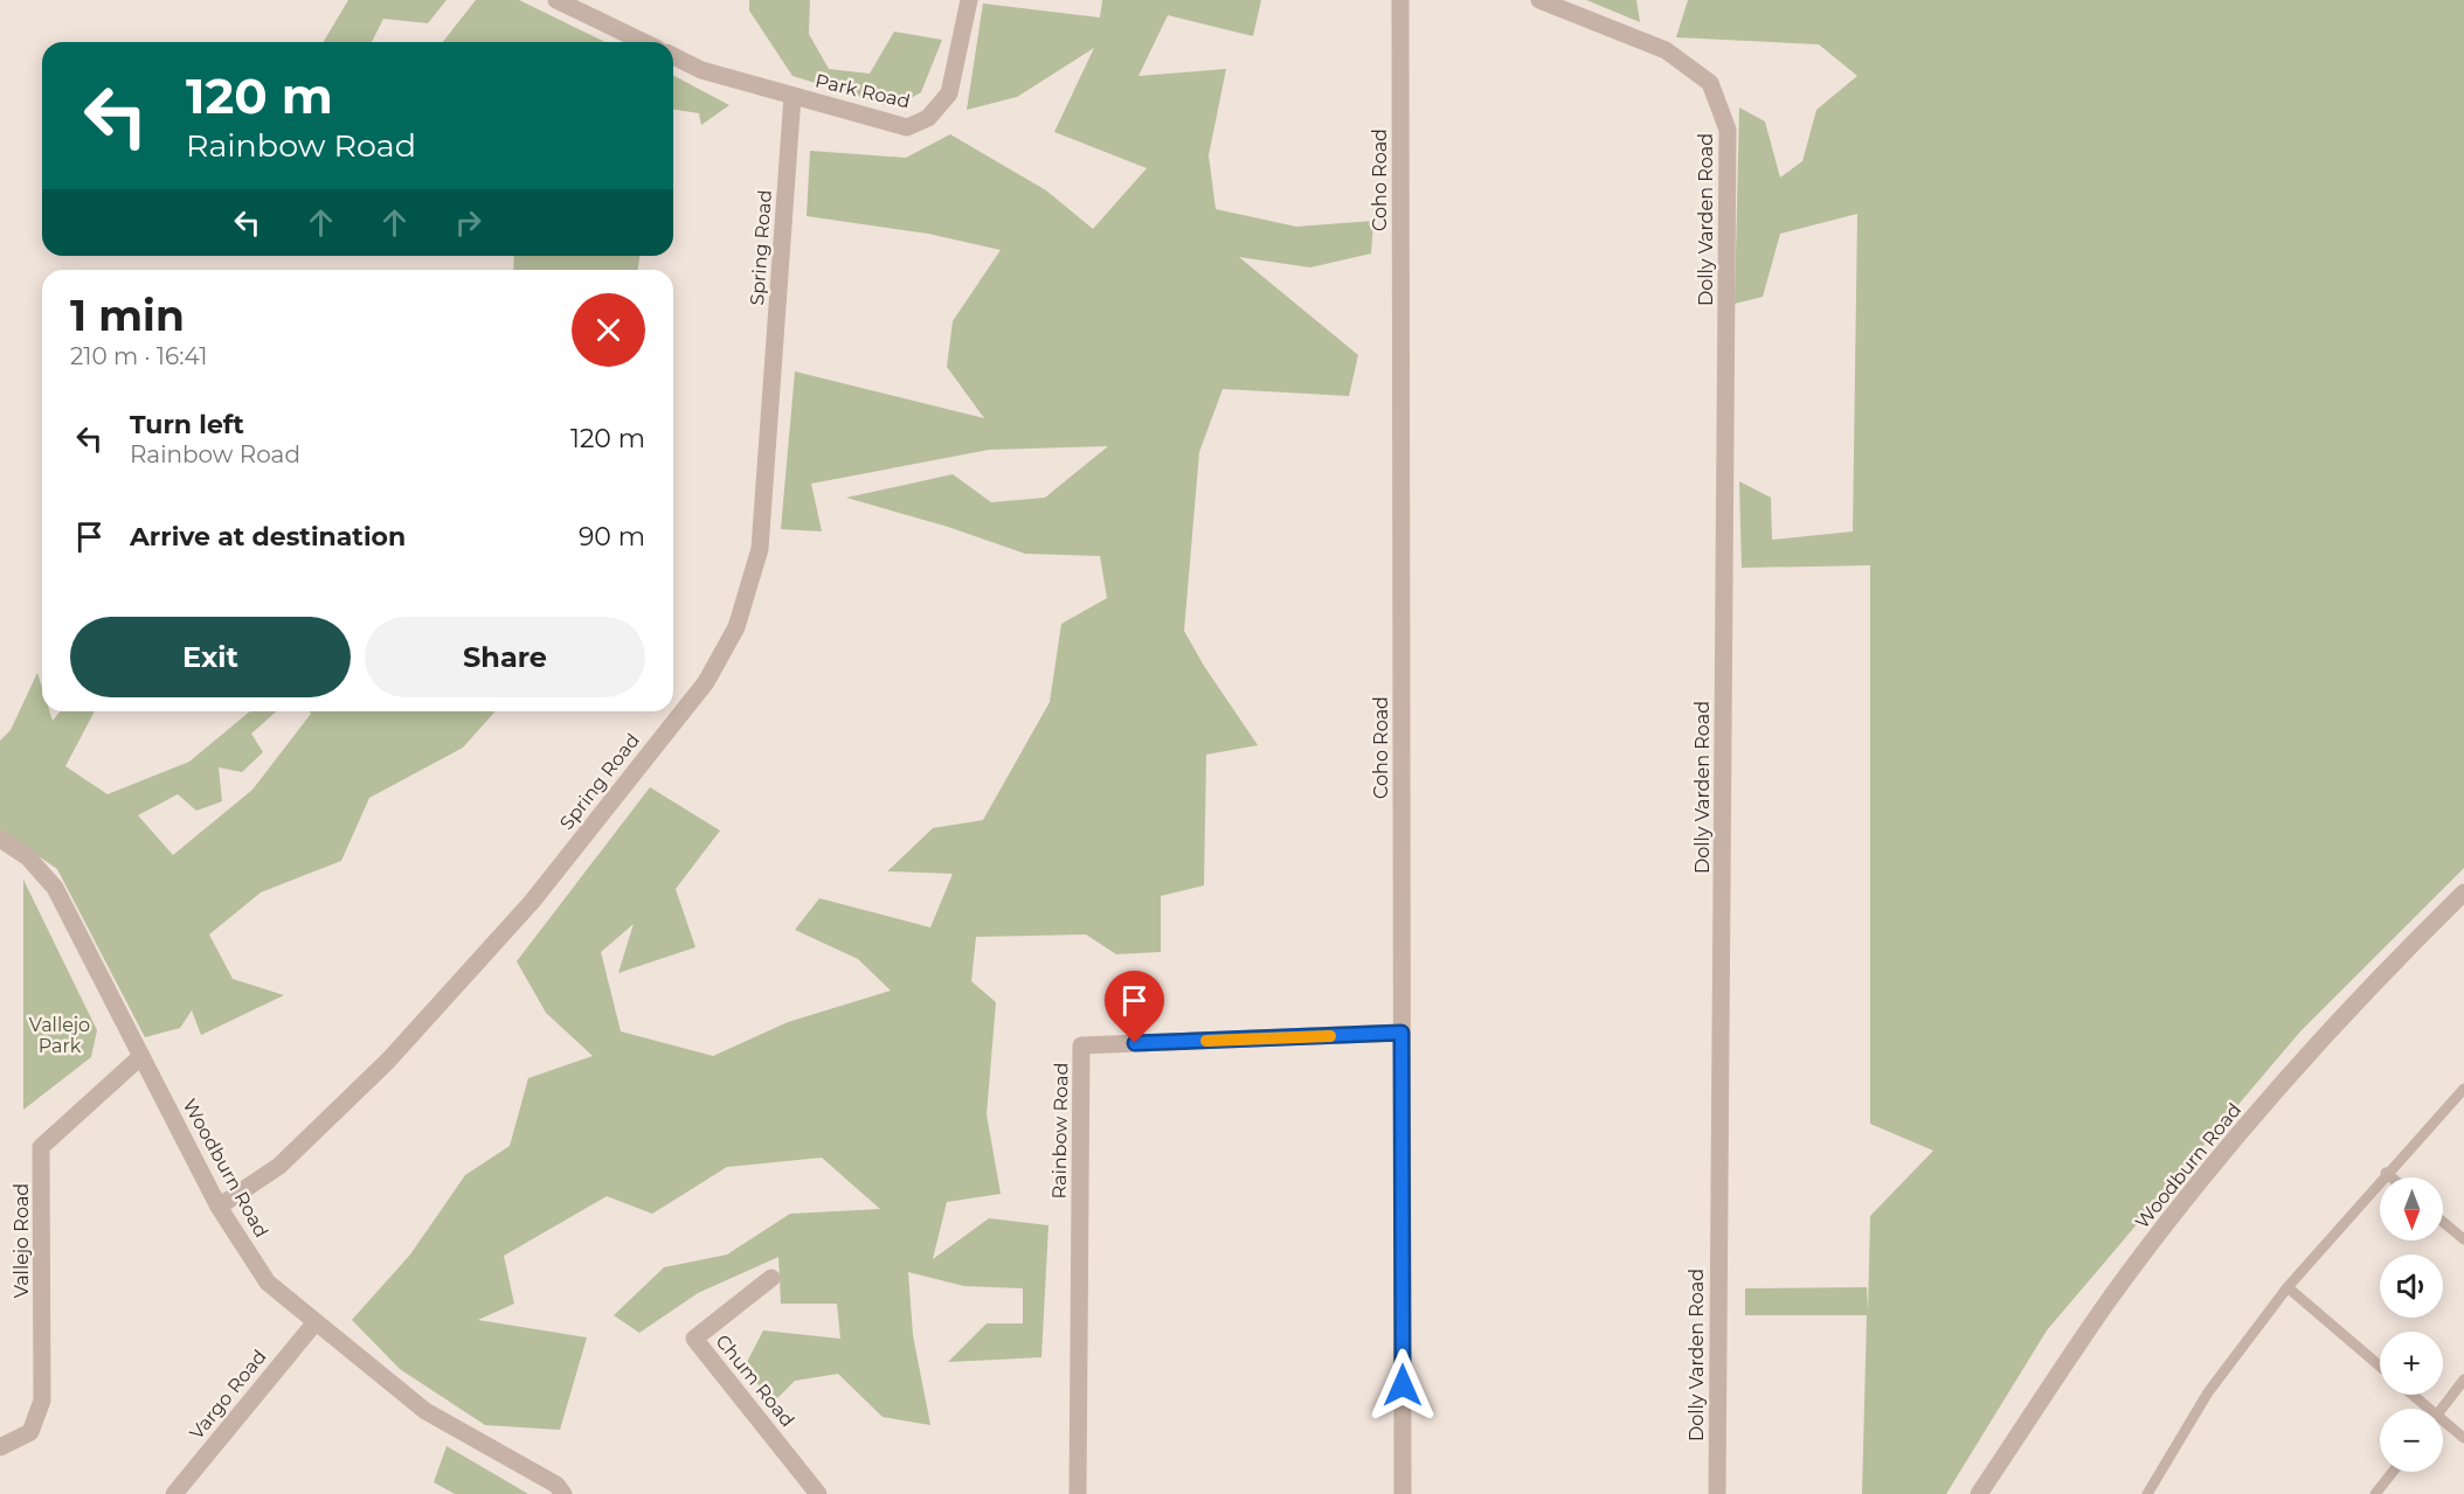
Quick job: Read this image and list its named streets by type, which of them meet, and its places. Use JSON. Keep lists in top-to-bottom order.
{
  "streets": {
    "street": [
      "Park Road",
      "Coho Road",
      "Dolly Varden Road",
      "Spring Road",
      "Rainbow Road",
      "Woodburn Road",
      "Vallejo Road",
      "Chum Road",
      "Vargo Road"
    ]
  },
  "crossings": [
    ["Park Road", "Spring Road"],
    ["Coho Road", "Rainbow Road"],
    ["Spring Road", "Woodburn Road"],
    ["Woodburn Road", "Vallejo Road"],
    ["Woodburn Road", "Vargo Road"]
  ],
  "parks": ["Vallejo Park"],
  "north": "bottom",
  "page": {
    "turn": ["120 m", "Rainbow Road"],
    "heading": ["1 min", "210 m · 16:41"],
    "list": [
      {
        "name": "Turn left",
        "note": "Rainbow Road",
        "value": "120 m"
      },
      {
        "name": "Arrive at destination",
        "value": "90 m"
      }
    ],
    "buttons": ["Exit", "Share"],
    "map_buttons": ["+", "−"]
  }
}
